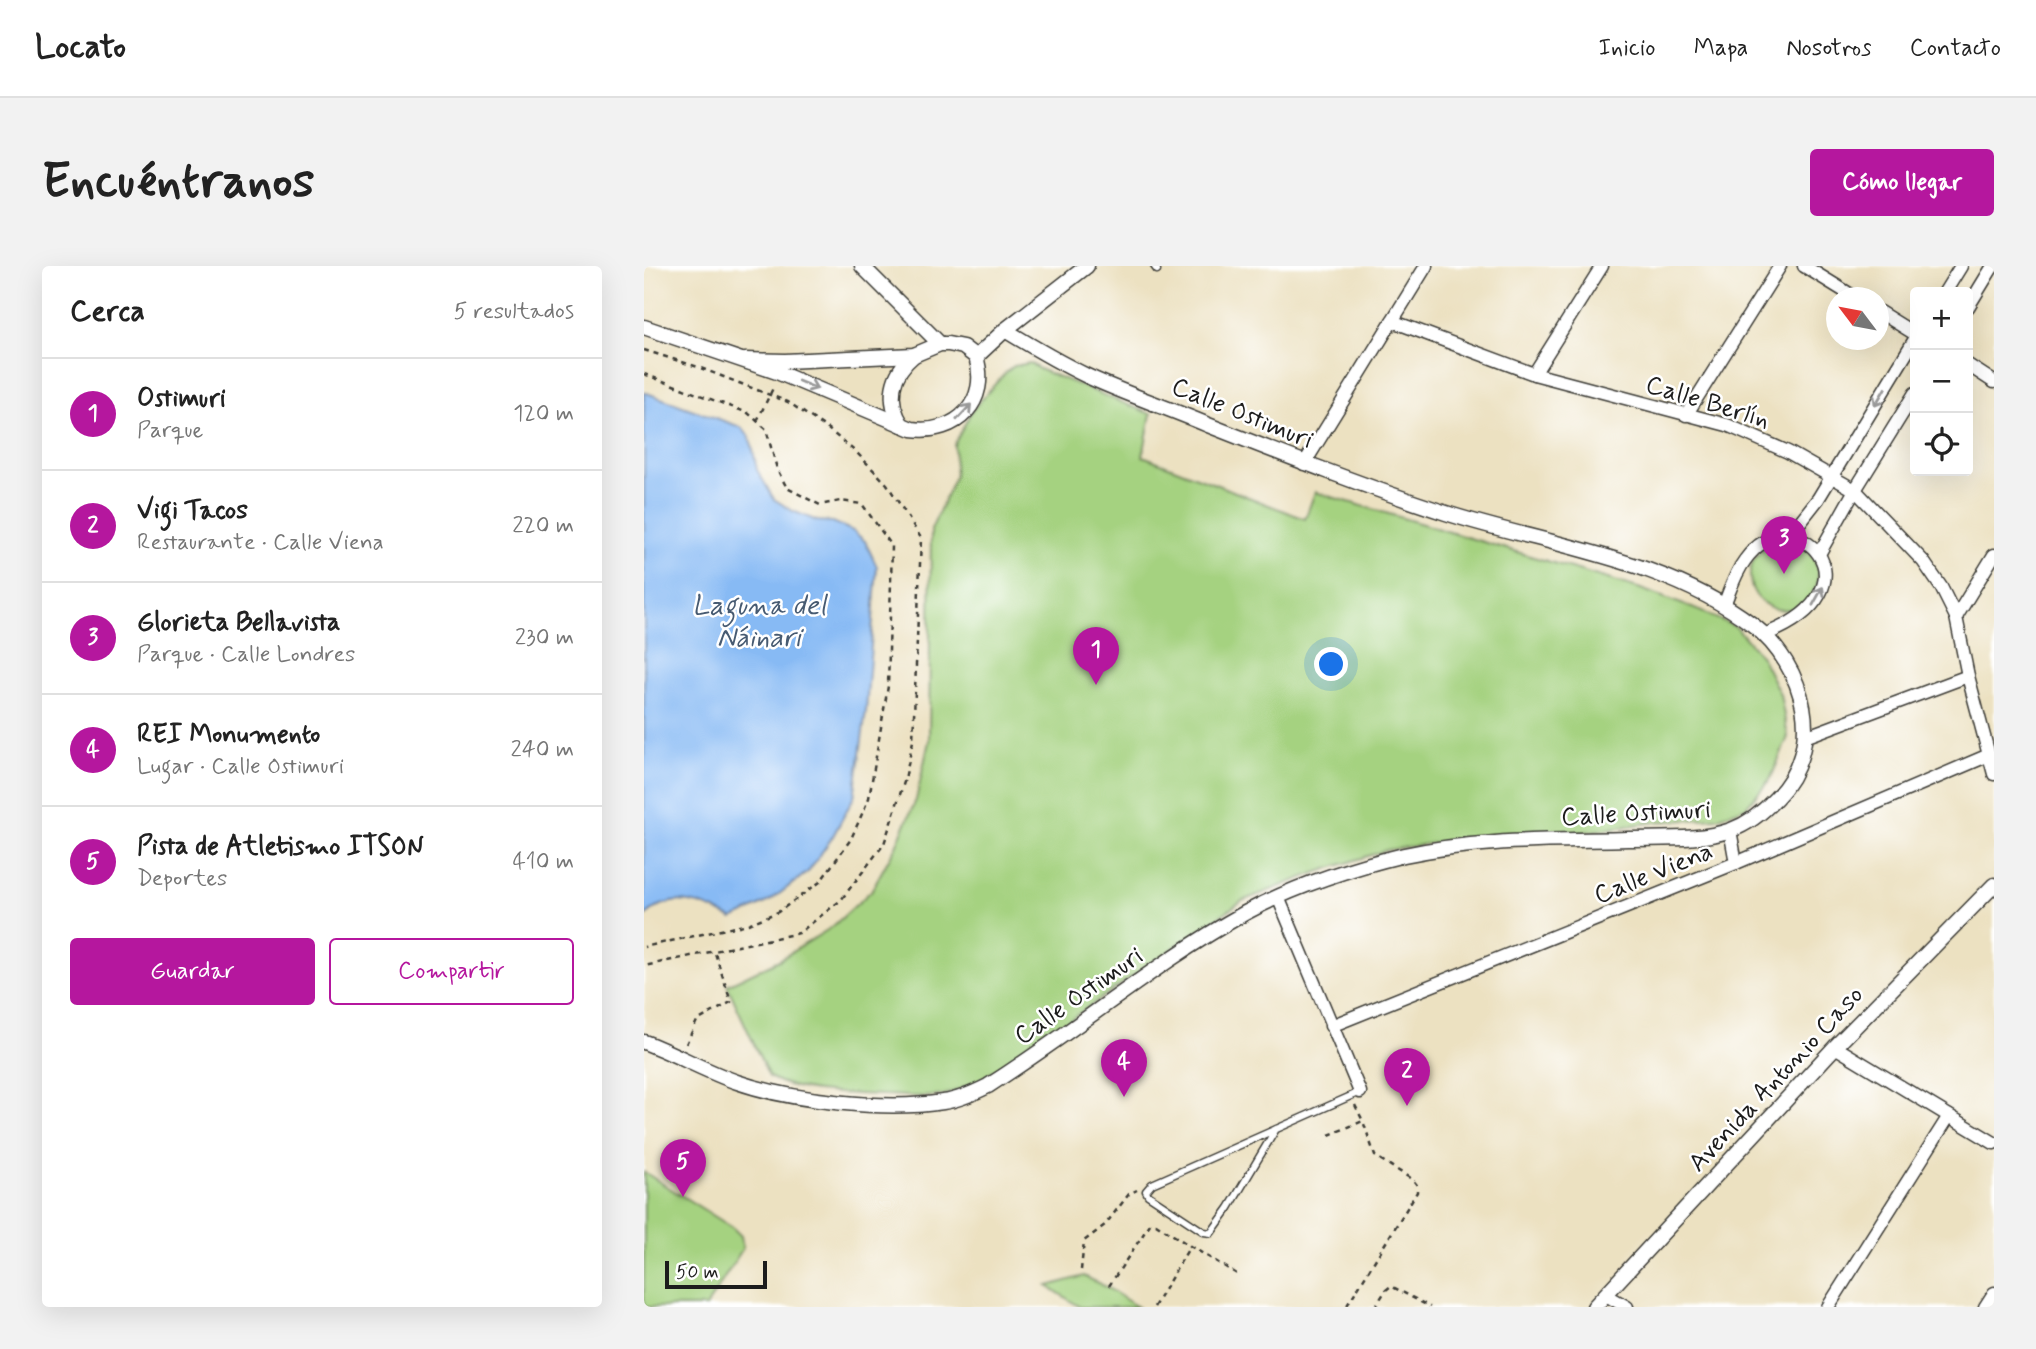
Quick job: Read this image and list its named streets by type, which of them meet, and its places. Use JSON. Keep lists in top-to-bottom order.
{
  "streets": {
    "street": [
      "Calle Berlín",
      "Calle Ostimuri",
      "Calle Viena",
      "Avenida Antonio Caso"
    ]
  },
  "crossings": [
    ["Calle Berlín", "Calle Viena"]
  ],
  "water": ["Laguna del Náinari"],
  "scale_bar": "50 m",
  "north": "top left",
  "page": {
    "header": "Locato",
    "nav": [
      "Inicio",
      "Mapa",
      "Nosotros",
      "Contacto"
    ],
    "buttons": [
      "Cómo llegar",
      ["Guardar", "Compartir"]
    ],
    "title": "Encuéntranos",
    "heading": ["Cerca", "5 resultados"],
    "map_buttons": ["+", "−"],
    "list": [
      {
        "mark": "1",
        "name": "Ostimuri",
        "note": "Parque",
        "value": "120 m"
      },
      {
        "mark": "2",
        "name": "Vigi Tacos",
        "note": "Restaurante · Calle Viena",
        "value": "220 m"
      },
      {
        "mark": "3",
        "name": "Glorieta Bellavista",
        "note": "Parque · Calle Londres",
        "value": "230 m"
      },
      {
        "mark": "4",
        "name": "REI Monumento",
        "note": "Lugar · Calle Ostimuri",
        "value": "240 m"
      },
      {
        "mark": "5",
        "name": "Pista de Atletismo ITSON",
        "note": "Deportes",
        "value": "410 m"
      }
    ],
    "pins": [
      "3",
      "1",
      "4",
      "2",
      "5"
    ],
    "scale": "50 m"
  }
}
